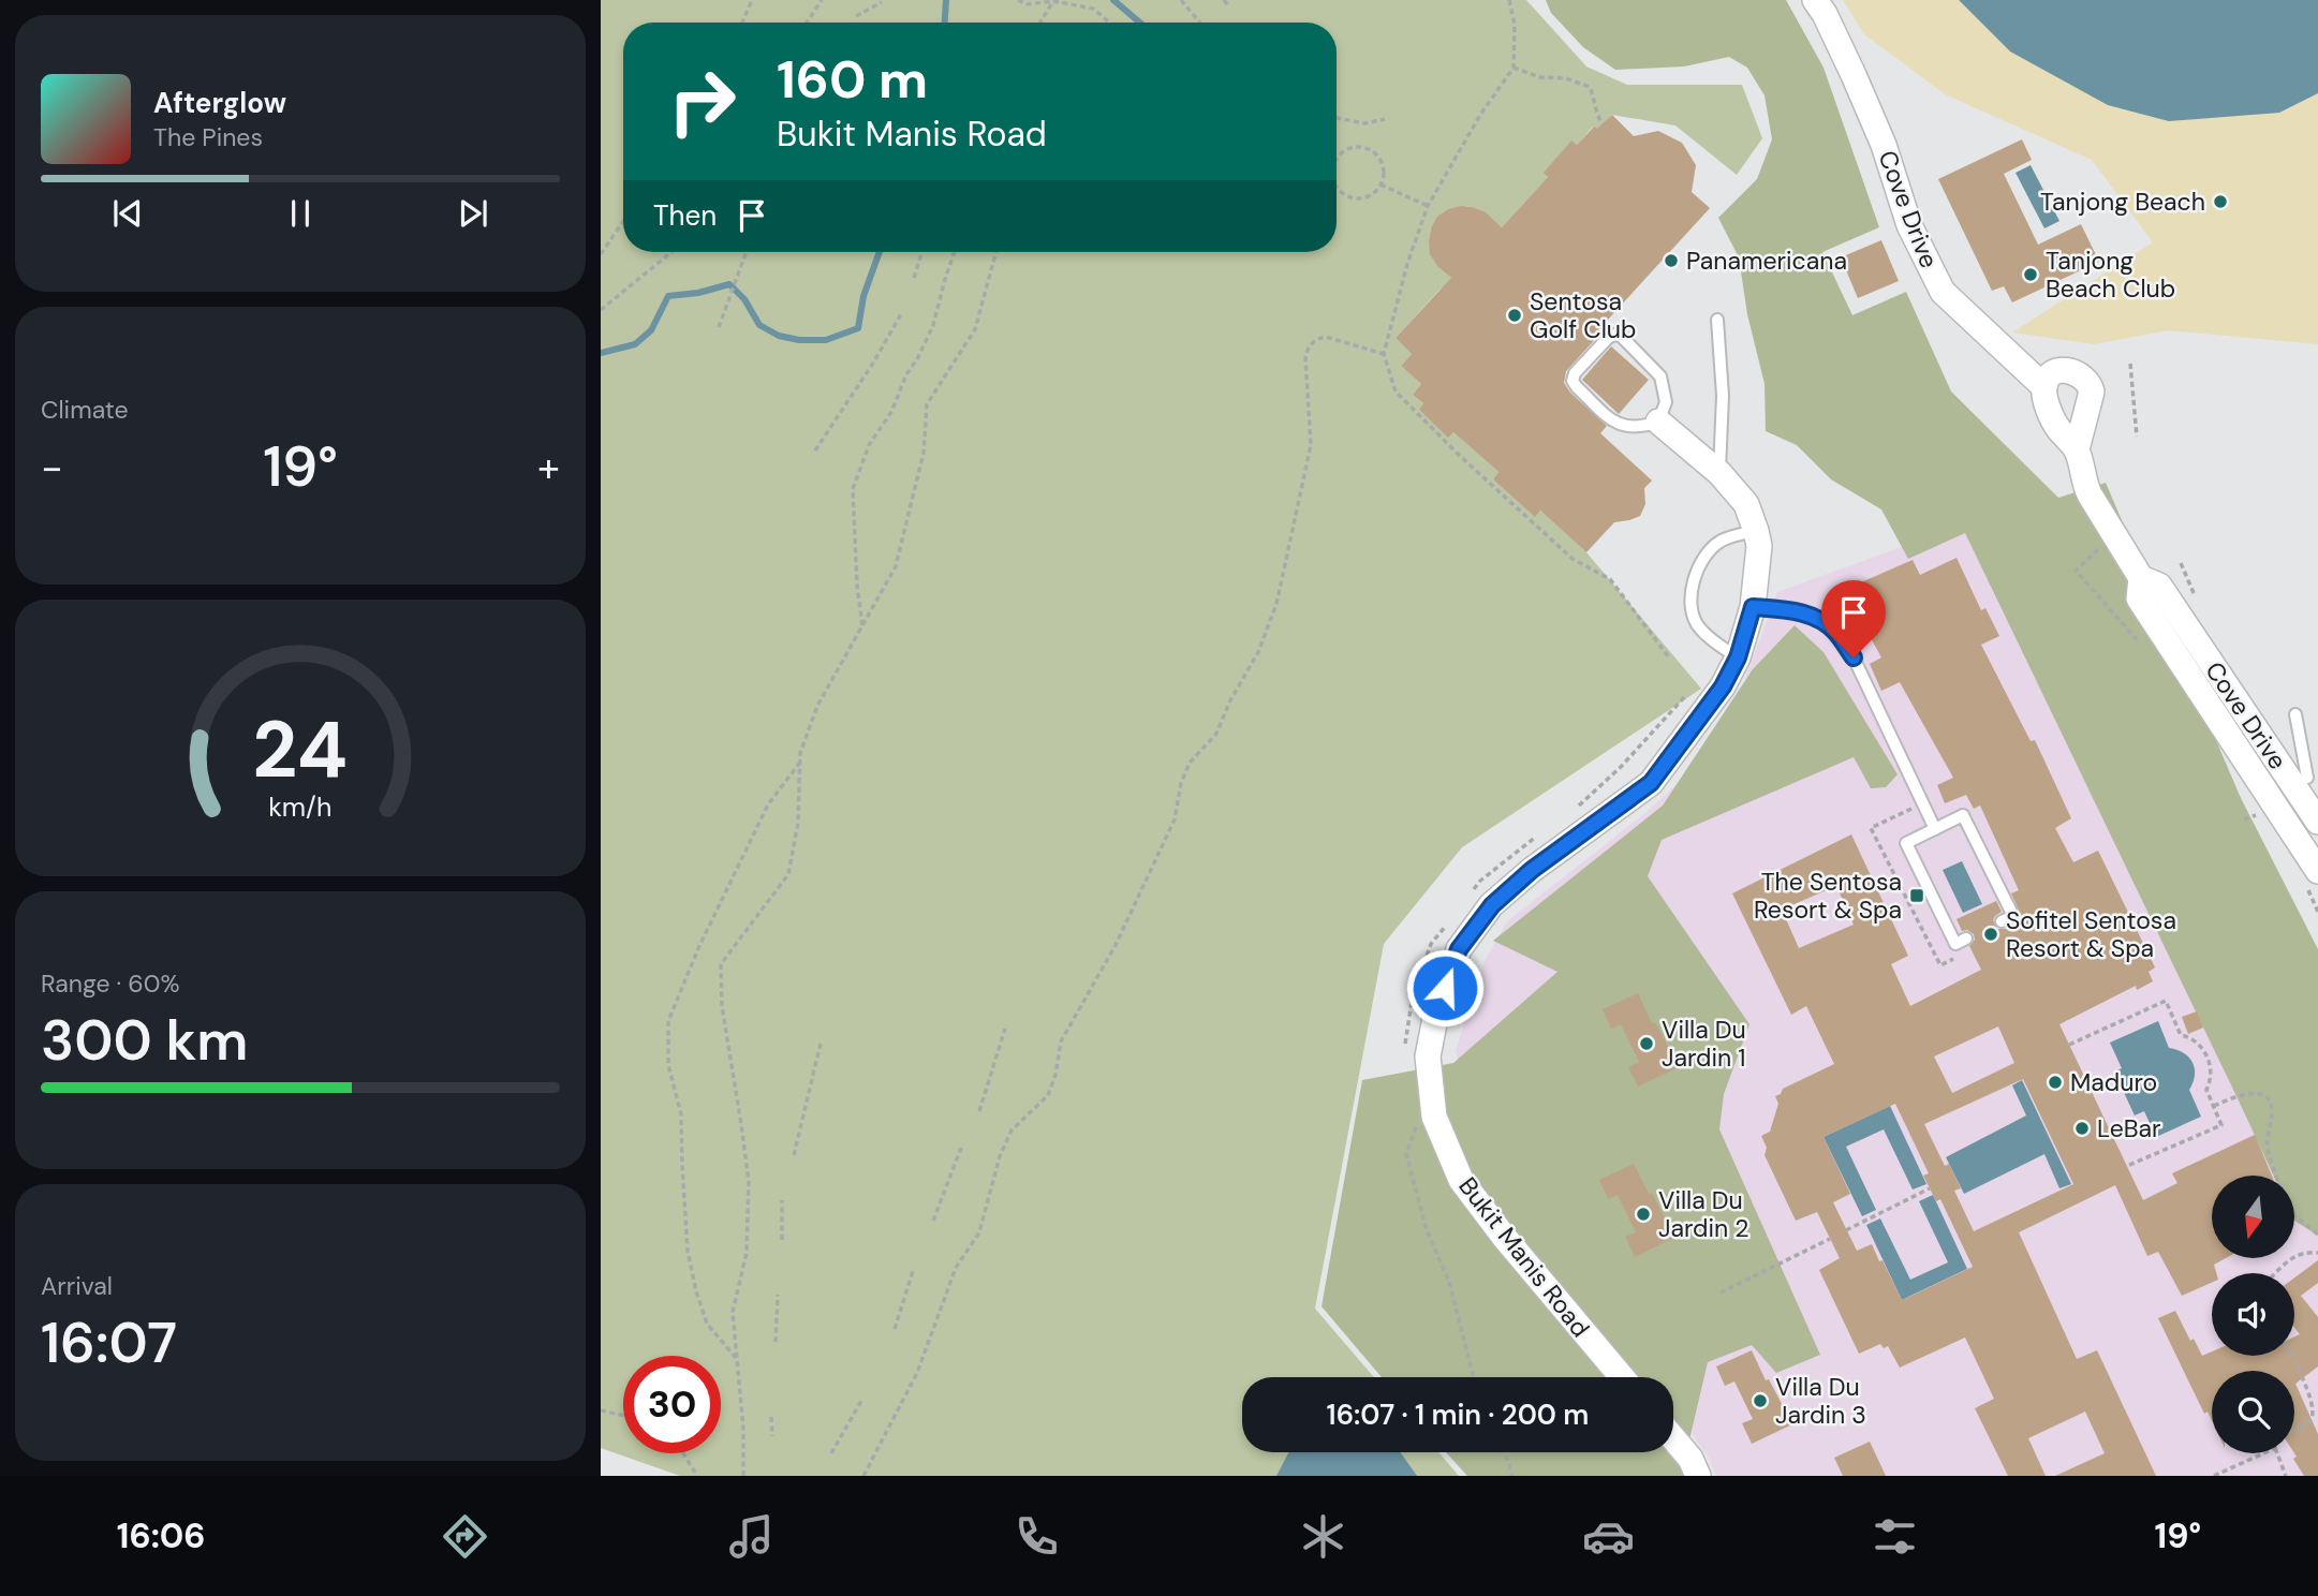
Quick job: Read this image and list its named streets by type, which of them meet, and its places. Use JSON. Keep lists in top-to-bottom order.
{
  "streets": {
    "street": ["Cove Drive", "Bukit Manis Road"]
  },
  "places": {
    "other": [
      "Tanjong Beach",
      "Panamericana",
      "Tanjong Beach Club",
      "Sentosa Golf Club",
      "Sofitel Sentosa Resort & Spa",
      "Villa Du Jardin 1",
      "Maduro",
      "LeBar",
      "Villa Du Jardin 2",
      "Villa Du Jardin 3"
    ],
    "transit": ["The Sentosa Resort & Spa"]
  },
  "north": "bottom",
  "page": {
    "turn": ["160 m", "Bukit Manis Road"],
    "song": ["Afterglow", "The Pines"],
    "then": "Then",
    "tile": [
      "Climate",
      ["Range · 60%", "300 km"],
      ["Arrival", "16:07"]
    ],
    "heat": ["−", "19°", "+"],
    "limit": "30",
    "trip": "16:07 · 1 min · 200 m",
    "tabs": ["16:06", "19°"],
    "gauge": ["24", "km/h"]
  }
}
